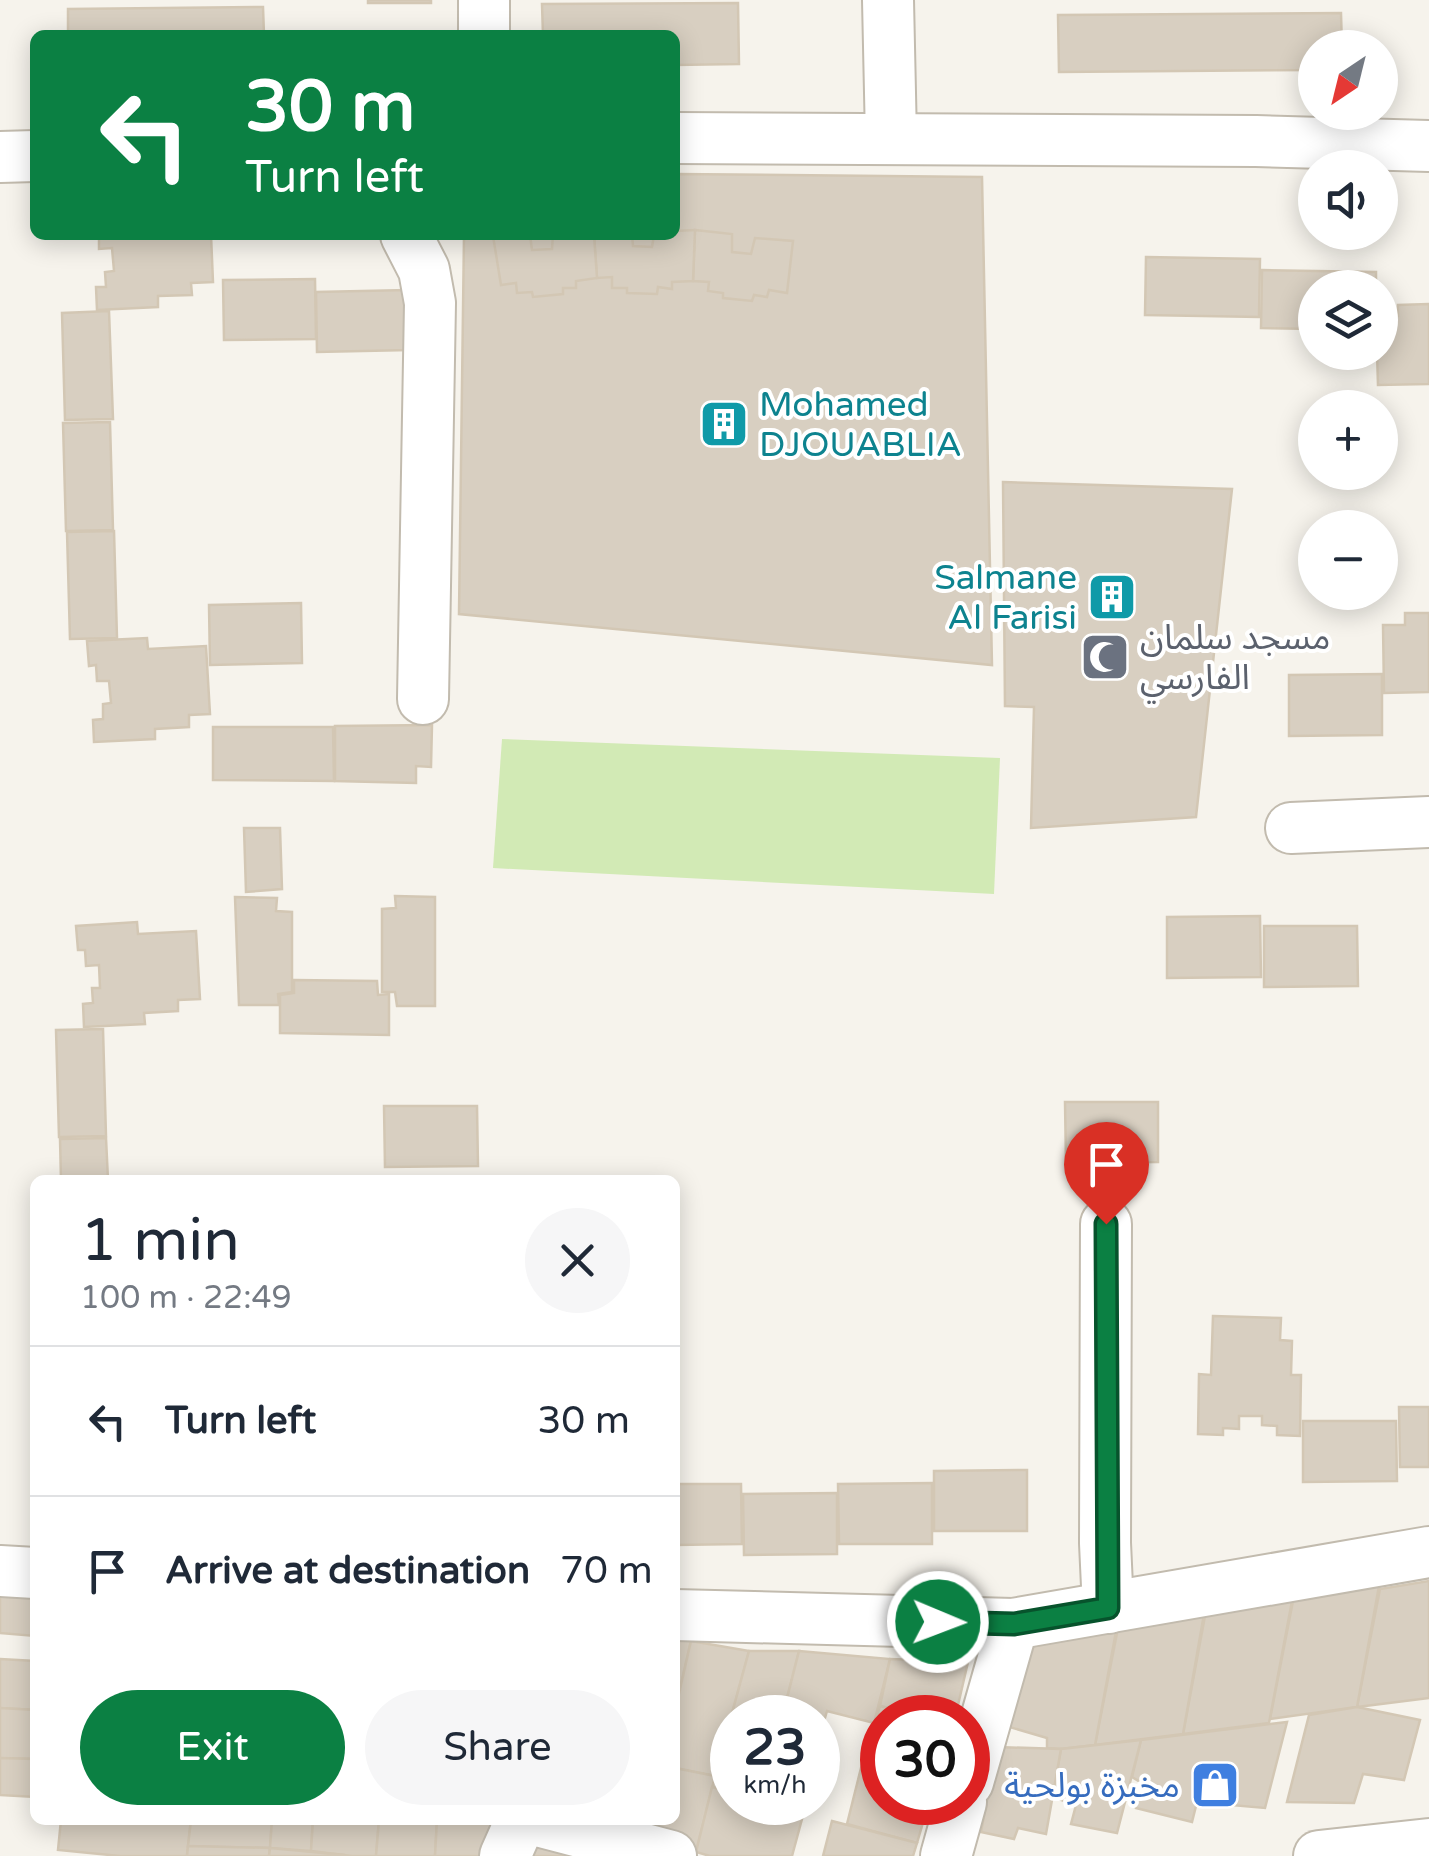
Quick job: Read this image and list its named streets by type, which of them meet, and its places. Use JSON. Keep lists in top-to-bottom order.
{
  "places": {
    "building": ["Mohamed DJOUABLIA", "Salmane Al Farisi"],
    "mosque": ["مسجد سلمان الفارسي"],
    "shop": ["مخبزة بولحية"]
  },
  "north": "bottom left",
  "page": {
    "map_buttons": ["+", "−"],
    "turn": ["30 m", "Turn left"],
    "heading": ["1 min", "100 m · 22:49"],
    "list": [
      {
        "name": "Turn left",
        "value": "30 m"
      },
      {
        "name": "Arrive at destination",
        "value": "70 m"
      }
    ],
    "buttons": ["Exit", "Share"],
    "speed": "23 km/h",
    "limit": "30"
  }
}
